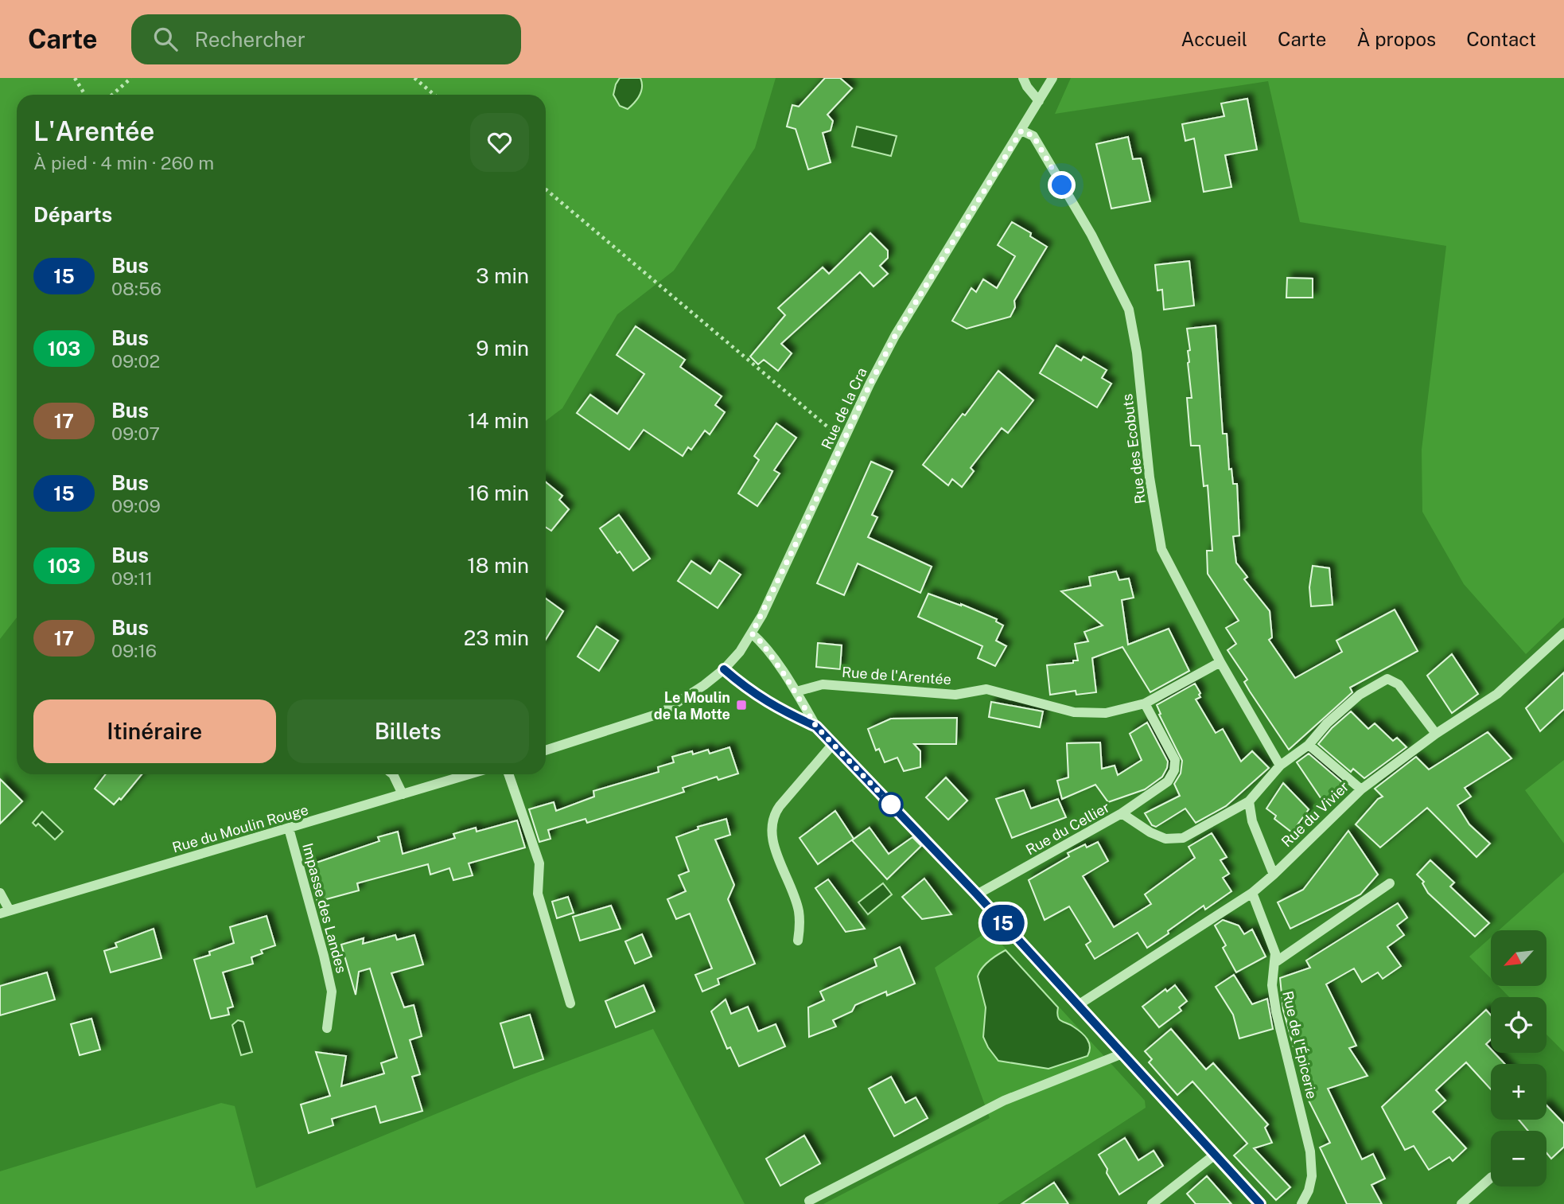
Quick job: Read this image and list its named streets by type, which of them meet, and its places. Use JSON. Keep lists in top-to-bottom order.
{
  "streets": {
    "street": [
      "Rue de la Cra",
      "Rue des Ecobuts",
      "Rue de l'Arentée",
      "Rue du Vivier",
      "Rue du Moulin Rouge",
      "Rue du Cellier",
      "Impasse des Landes",
      "Rue de l'Épicerie"
    ]
  },
  "crossings": [
    ["Rue de la Cra", "Rue des Ecobuts"],
    ["Rue des Ecobuts", "Rue de l'Arentée"],
    ["Rue de l'Arentée", "Rue du Cellier"],
    ["Rue du Vivier", "Rue de l'Épicerie"],
    ["Rue du Moulin Rouge", "Impasse des Landes"]
  ],
  "places": {
    "transit": ["Le Moulin de la Motte"]
  },
  "lines": ["bus line 15"],
  "north": "bottom left",
  "page": {
    "header": "Carte",
    "search": "Rechercher",
    "nav": [
      "Accueil",
      "Carte",
      "À propos",
      "Contact"
    ],
    "on_map": "15",
    "heading": [
      ["L'Arentée", "À pied · 4 min · 260 m"],
      "Départs"
    ],
    "list": [
      {
        "mark": "15",
        "name": "Bus",
        "note": "08:56",
        "value": "3 min"
      },
      {
        "mark": "103",
        "name": "Bus",
        "note": "09:02",
        "value": "9 min"
      },
      {
        "mark": "17",
        "name": "Bus",
        "note": "09:07",
        "value": "14 min"
      },
      {
        "mark": "15",
        "name": "Bus",
        "note": "09:09",
        "value": "16 min"
      },
      {
        "mark": "103",
        "name": "Bus",
        "note": "09:11",
        "value": "18 min"
      },
      {
        "mark": "17",
        "name": "Bus",
        "note": "09:16",
        "value": "23 min"
      }
    ],
    "buttons": ["Itinéraire", "Billets"],
    "map_buttons": ["+", "−"]
  }
}
